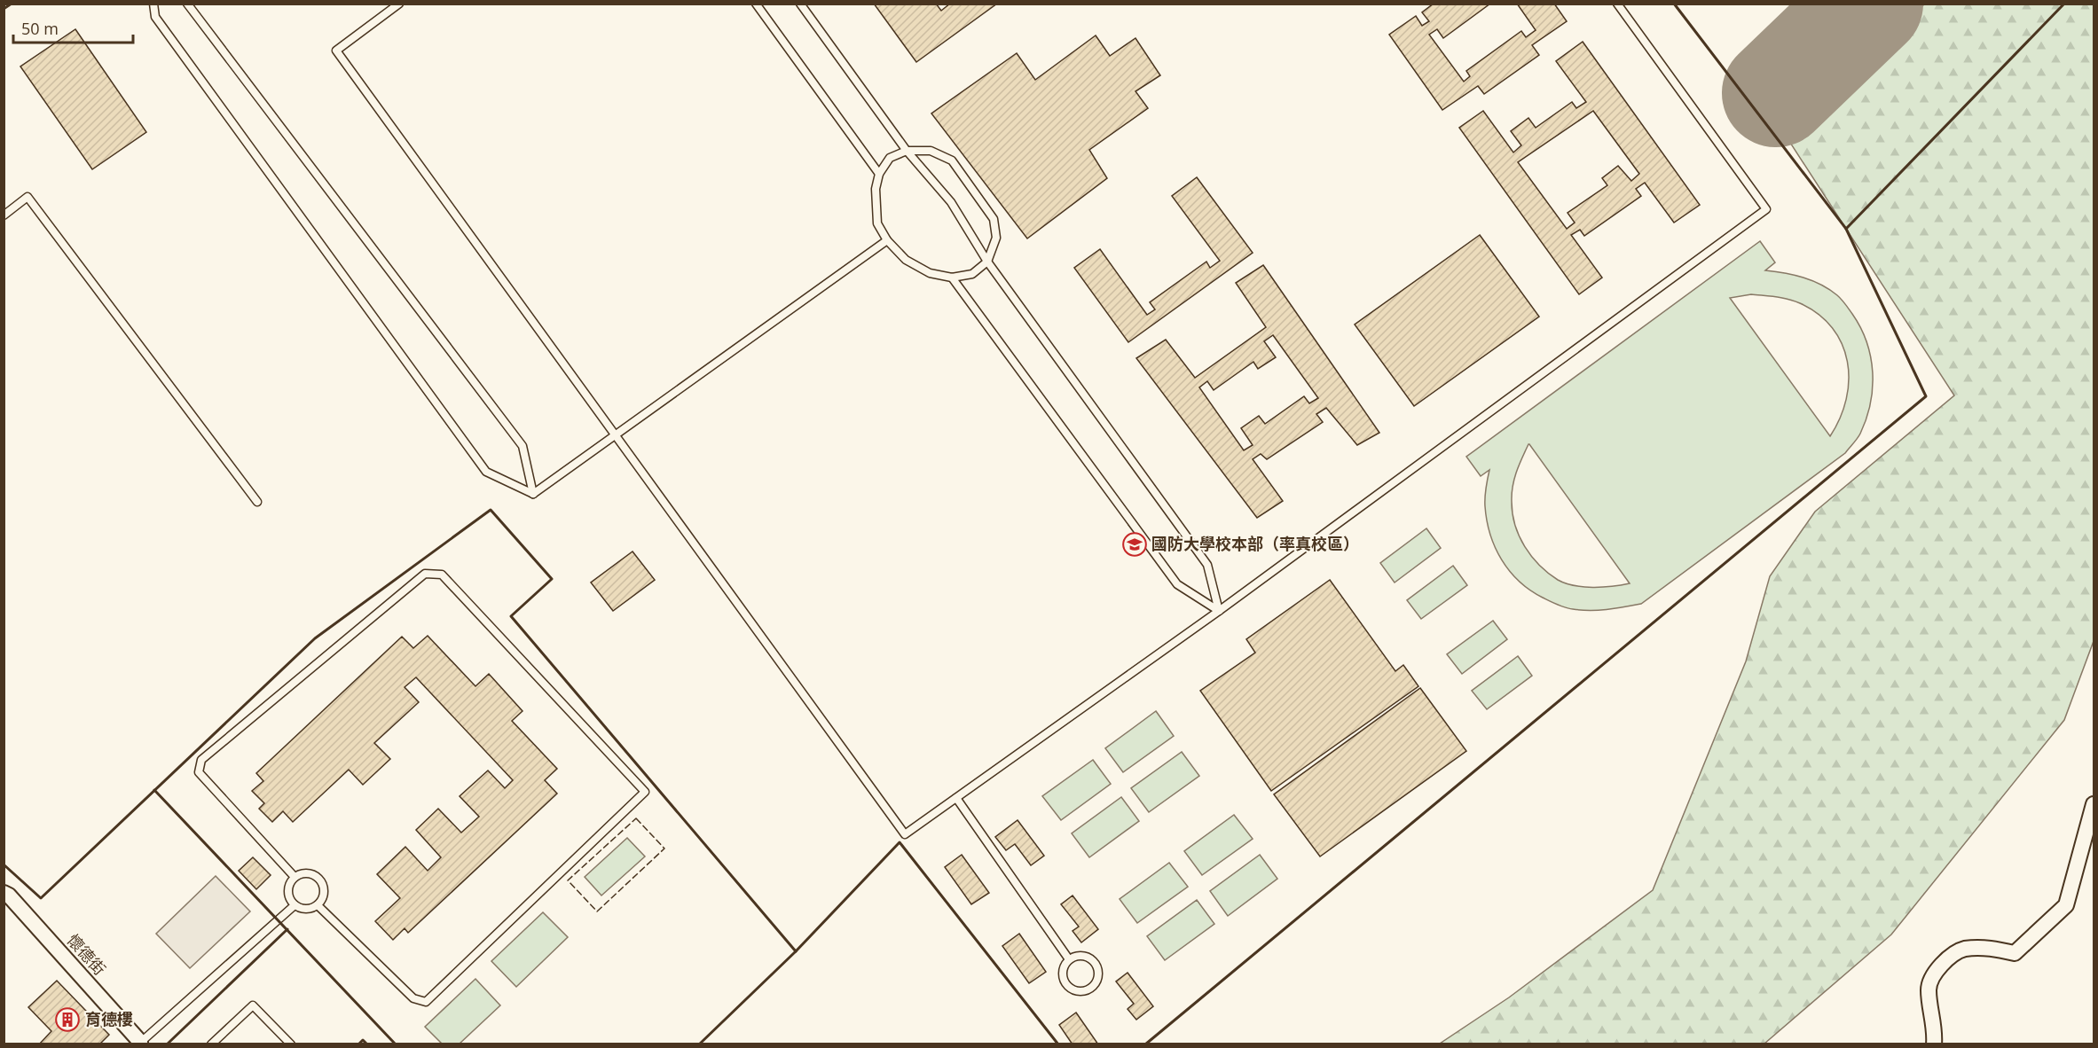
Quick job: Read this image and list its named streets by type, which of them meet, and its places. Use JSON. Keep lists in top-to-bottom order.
{
  "streets": {
    "street": ["懷德街"]
  },
  "places": {
    "school or university": ["國防大學校本部（率真校區）"],
    "building": ["育德樓"]
  },
  "scale_bar": "50 m"
}
